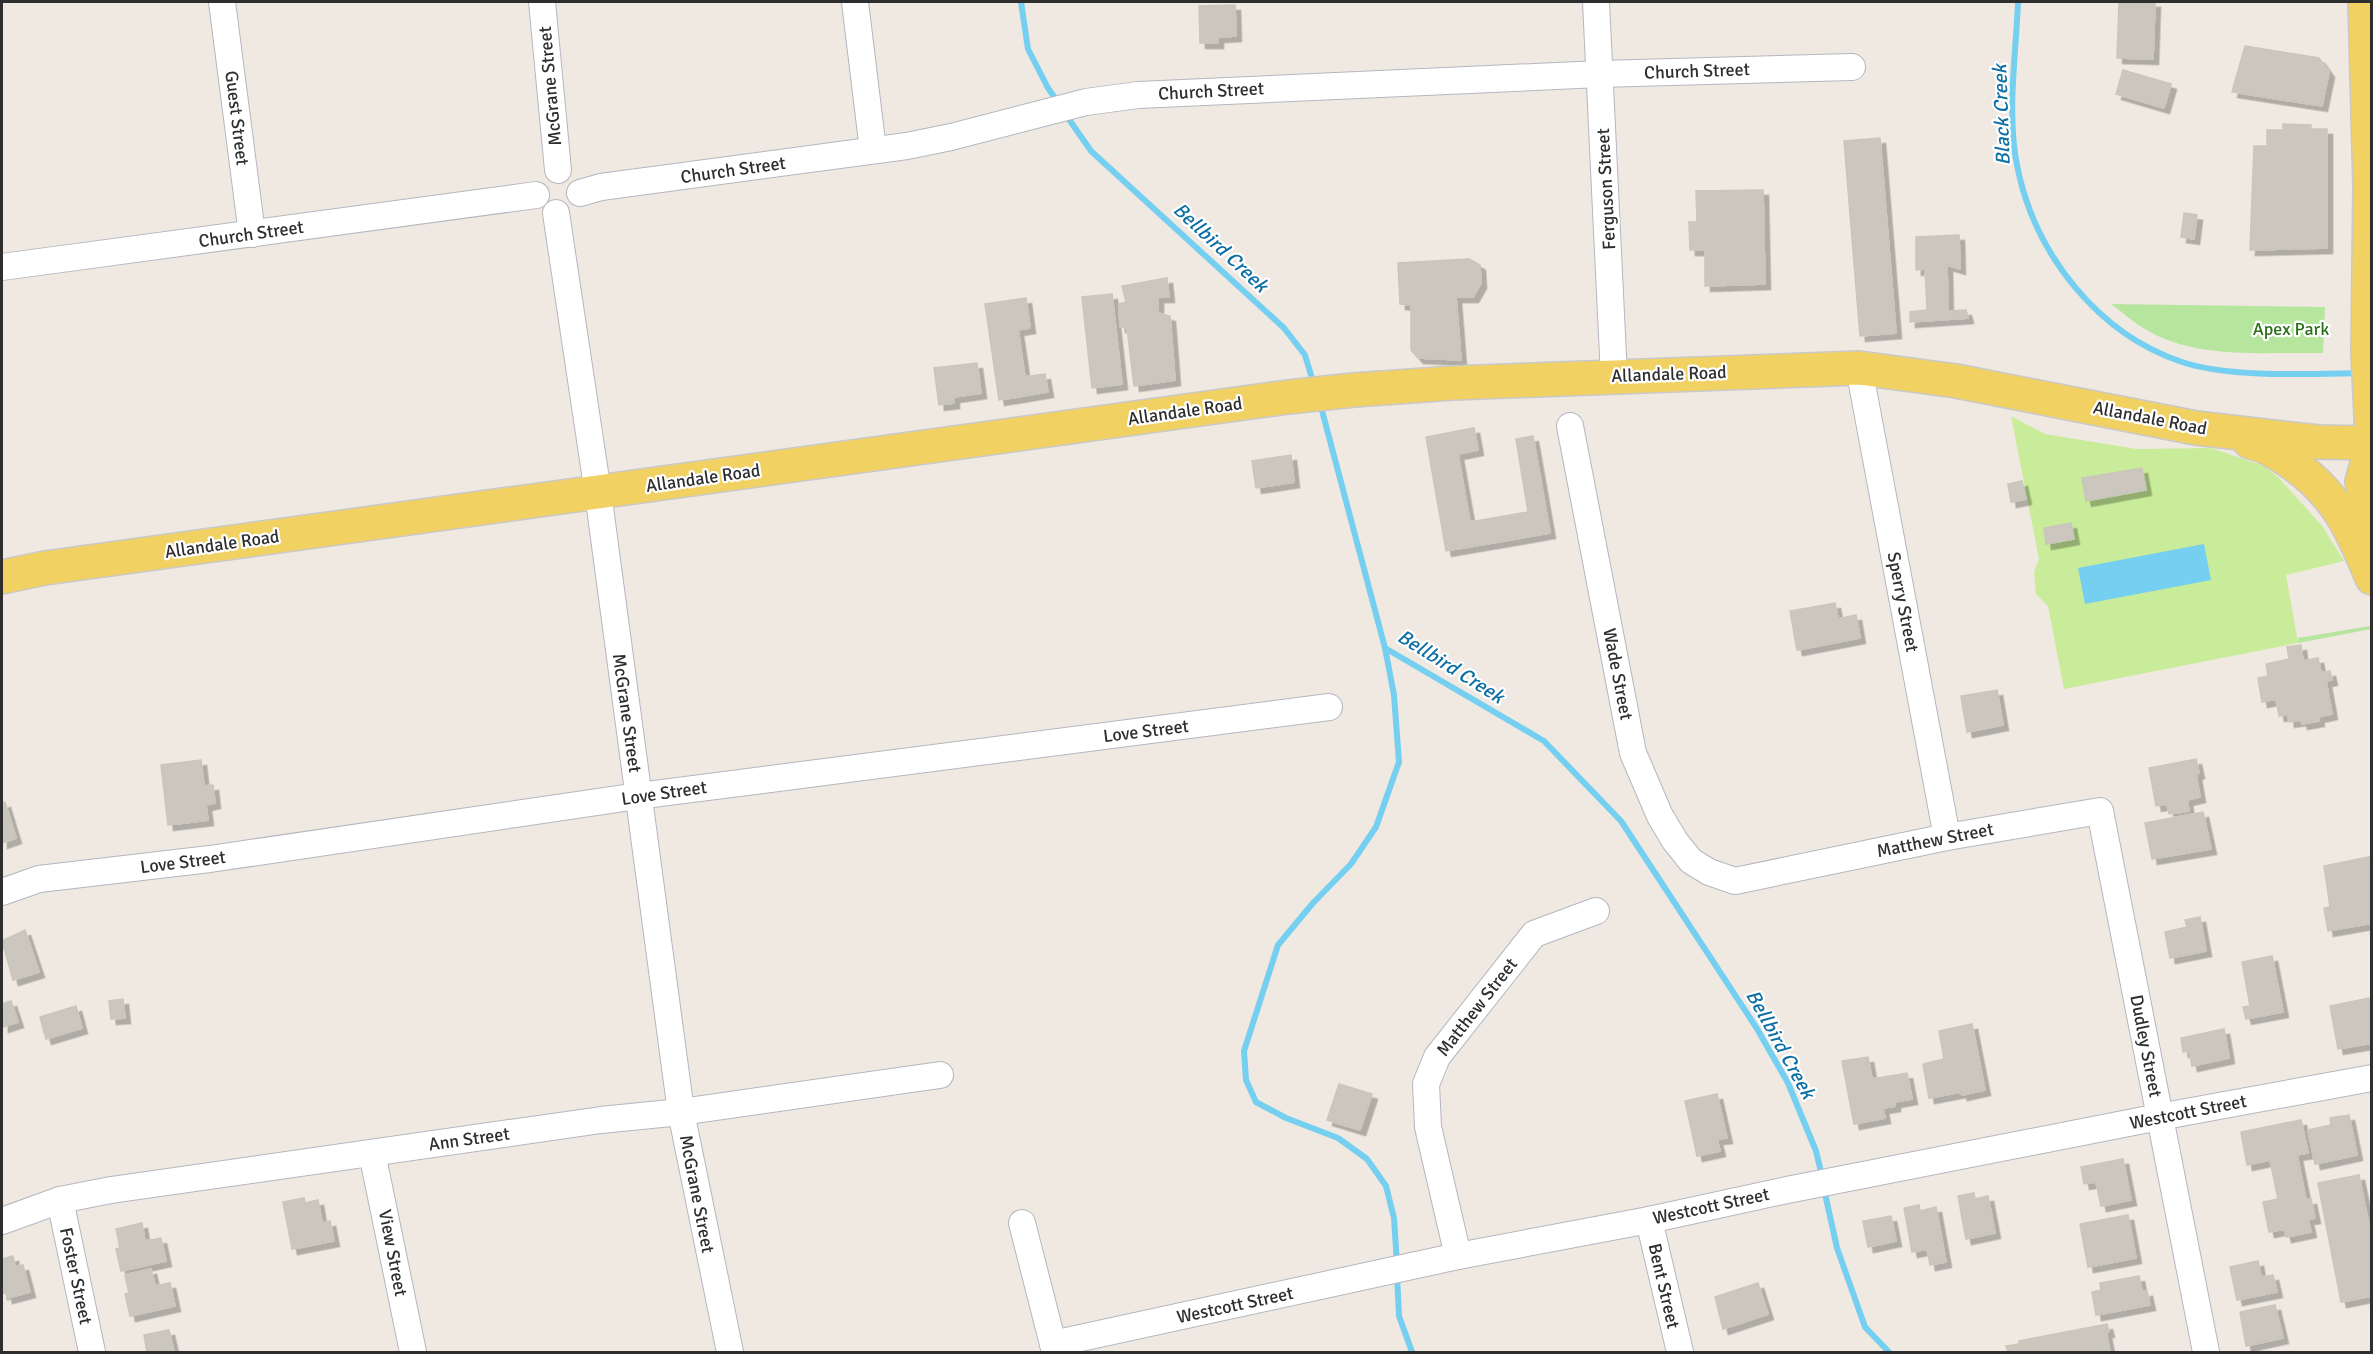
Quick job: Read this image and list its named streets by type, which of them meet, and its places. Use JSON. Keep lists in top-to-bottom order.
{
  "streets": {
    "main road": ["Allandale Road"],
    "street": [
      "Church Street",
      "McGrane Street",
      "Guest Street",
      "Ferguson Street",
      "Sperry Street",
      "Wade Street",
      "Love Street",
      "Matthew Street",
      "Dudley Street",
      "Westcott Street",
      "Ann Street",
      "View Street",
      "Foster Street",
      "Bent Street"
    ]
  },
  "crossings": [
    ["Church Street", "McGrane Street"],
    ["Church Street", "Guest Street"],
    ["Church Street", "Ferguson Street"],
    ["McGrane Street", "Allandale Road"],
    ["McGrane Street", "Love Street"],
    ["McGrane Street", "Ann Street"],
    ["Ferguson Street", "Allandale Road"],
    ["Allandale Road", "Sperry Street"],
    ["Sperry Street", "Matthew Street"],
    ["Wade Street", "Matthew Street"],
    ["Matthew Street", "Dudley Street"],
    ["Matthew Street", "Westcott Street"],
    ["Dudley Street", "Westcott Street"],
    ["Westcott Street", "Bent Street"],
    ["Ann Street", "View Street"],
    ["Ann Street", "Foster Street"]
  ],
  "water": ["Black Creek", "Bellbird Creek"],
  "parks": ["Apex Park"]
}
